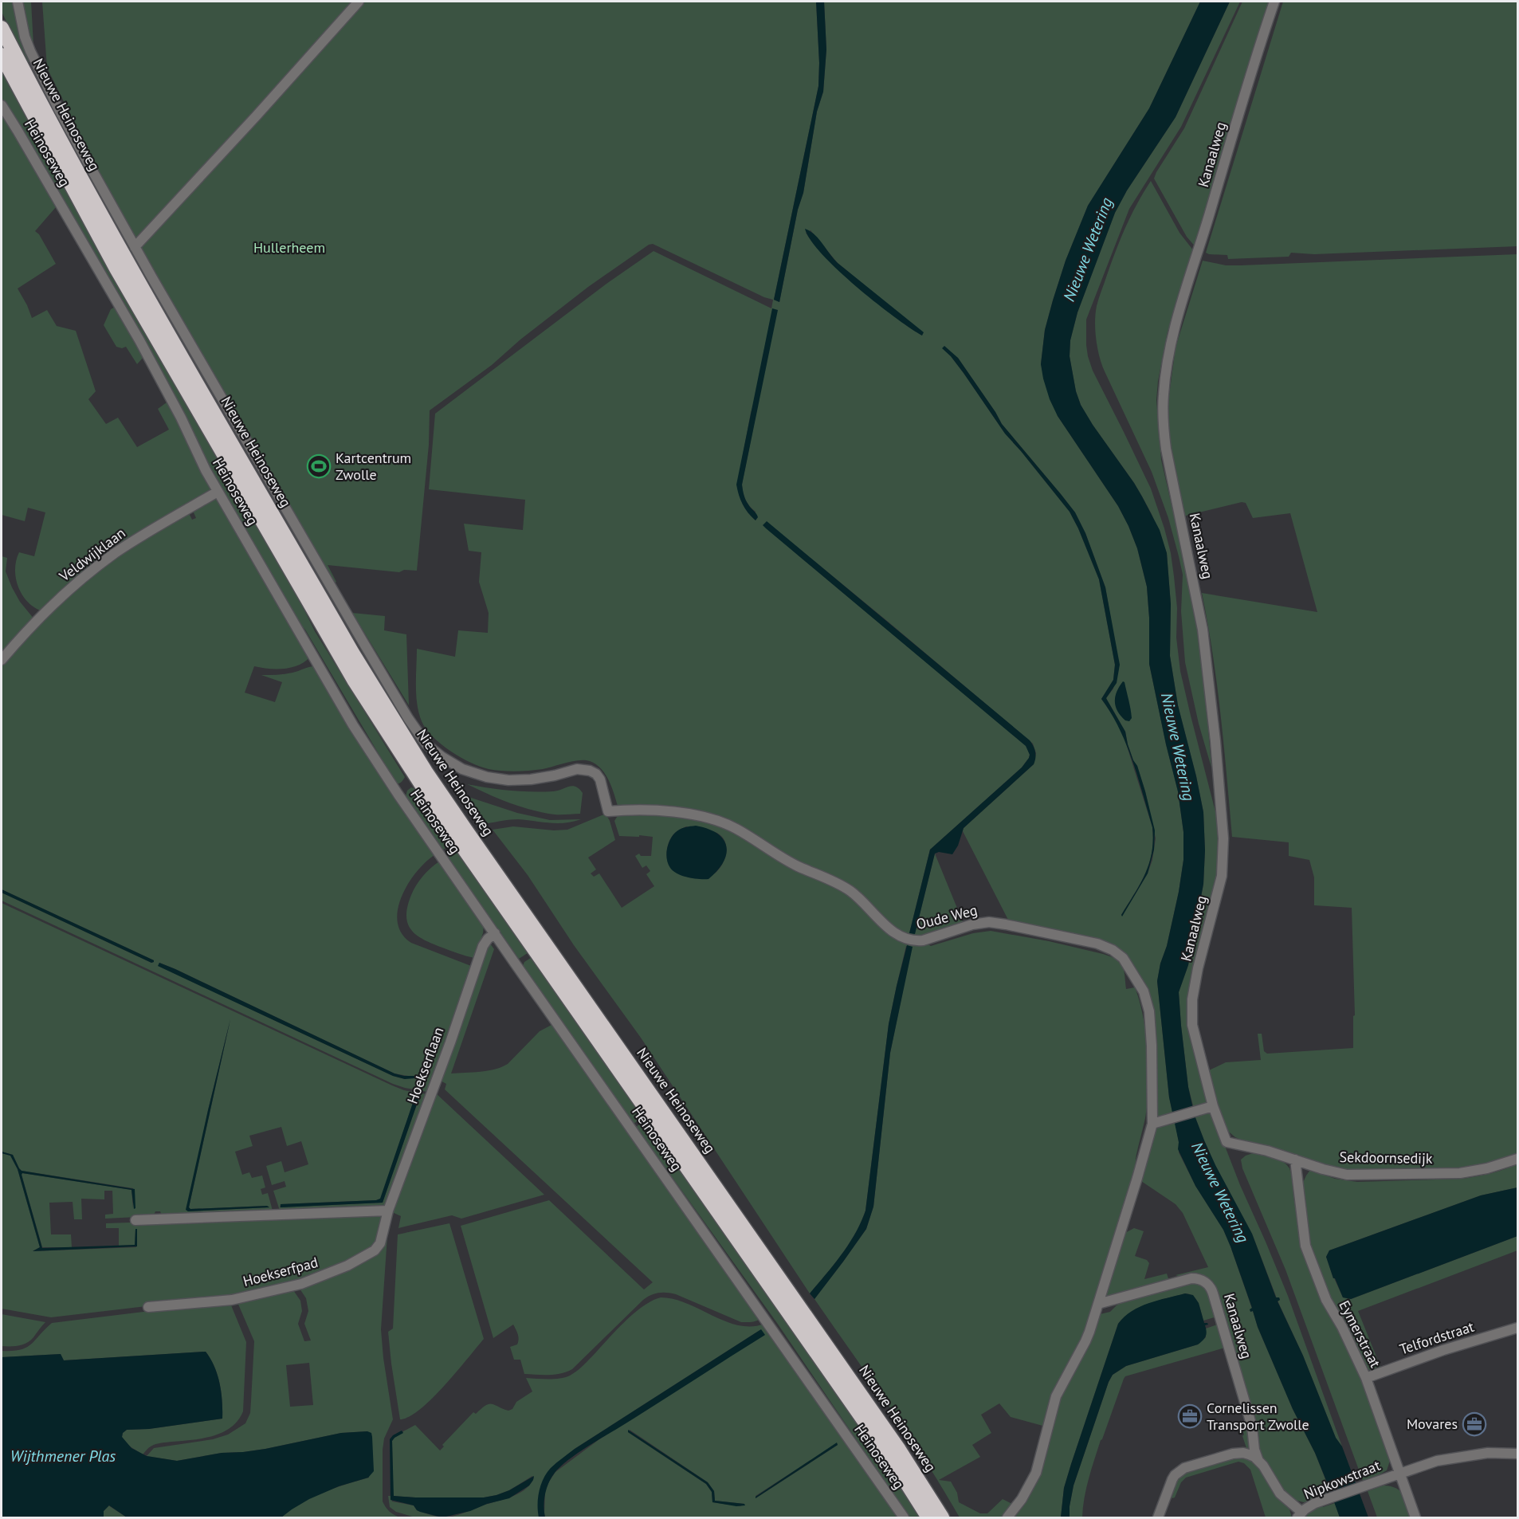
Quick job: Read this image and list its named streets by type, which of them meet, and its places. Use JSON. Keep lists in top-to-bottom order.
{
  "streets": {
    "highway": ["Nieuwe Heinoseweg"],
    "street": [
      "Heinoseweg",
      "Kanaalweg",
      "Veldwijklaan",
      "Oude Weg",
      "Hoekserflaan",
      "Sekdoornsedijk",
      "Hoekserfpad",
      "Eymerstraat",
      "Telfordstraat",
      "Nipkowstraat"
    ]
  },
  "crossings": [
    ["Heinoseweg", "Veldwijklaan"],
    ["Heinoseweg", "Hoekserflaan"],
    ["Kanaalweg", "Sekdoornsedijk"],
    ["Hoekserflaan", "Hoekserfpad"],
    ["Sekdoornsedijk", "Eymerstraat"],
    ["Eymerstraat", "Telfordstraat"],
    ["Eymerstraat", "Nipkowstraat"]
  ],
  "water": ["Nieuwe Wetering", "Wijthmener Plas"],
  "parks": ["Hullerheem"],
  "places": {
    "sports": ["Kartcentrum Zwolle"],
    "office": ["Cornelissen Transport Zwolle", "Movares"]
  }
}
